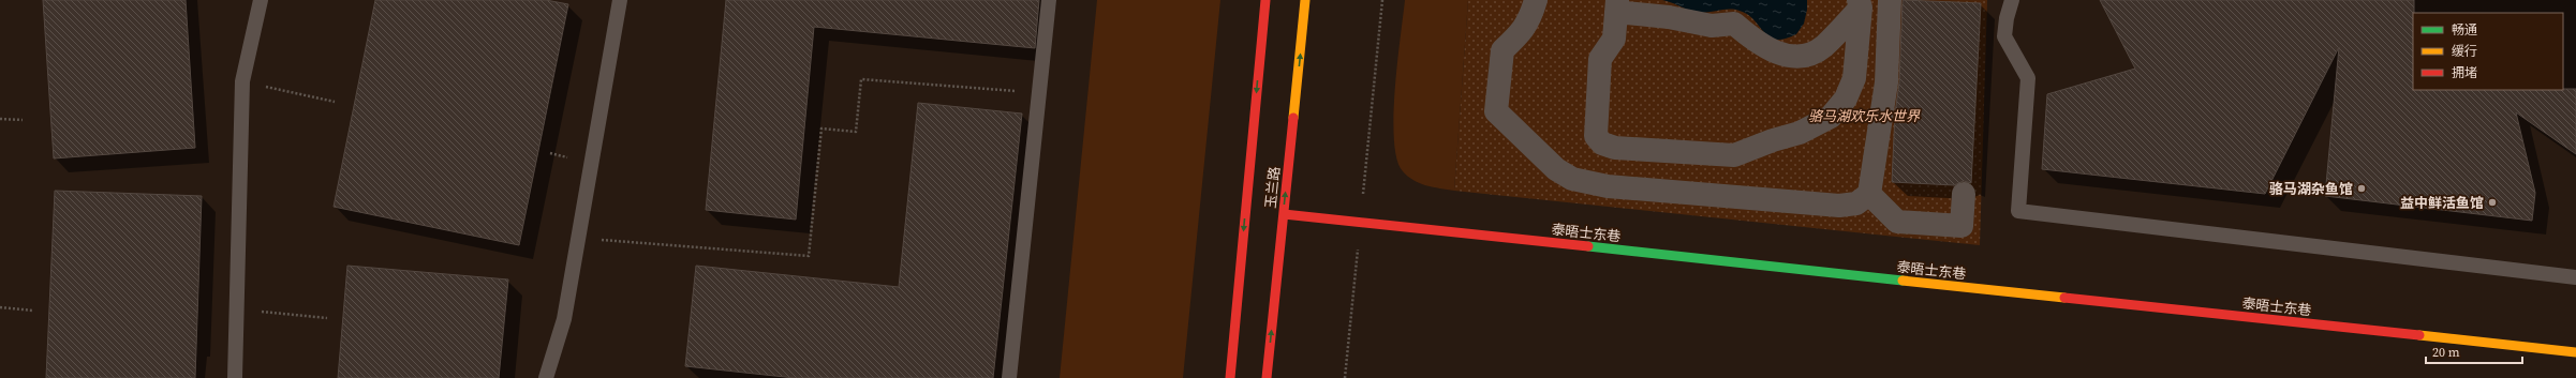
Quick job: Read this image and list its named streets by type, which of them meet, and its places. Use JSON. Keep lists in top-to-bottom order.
{
  "streets": {
    "street": ["玉兰路", "泰晤士东巷"]
  },
  "crossings": [
    ["玉兰路", "泰晤士东巷"]
  ],
  "parks": ["骆马湖欢乐水世界"],
  "places": ["骆马湖杂鱼馆", "益中鲜活鱼馆"],
  "legend": ["畅通", "缓行", "拥堵"],
  "scale_bar": "20 m"
}
